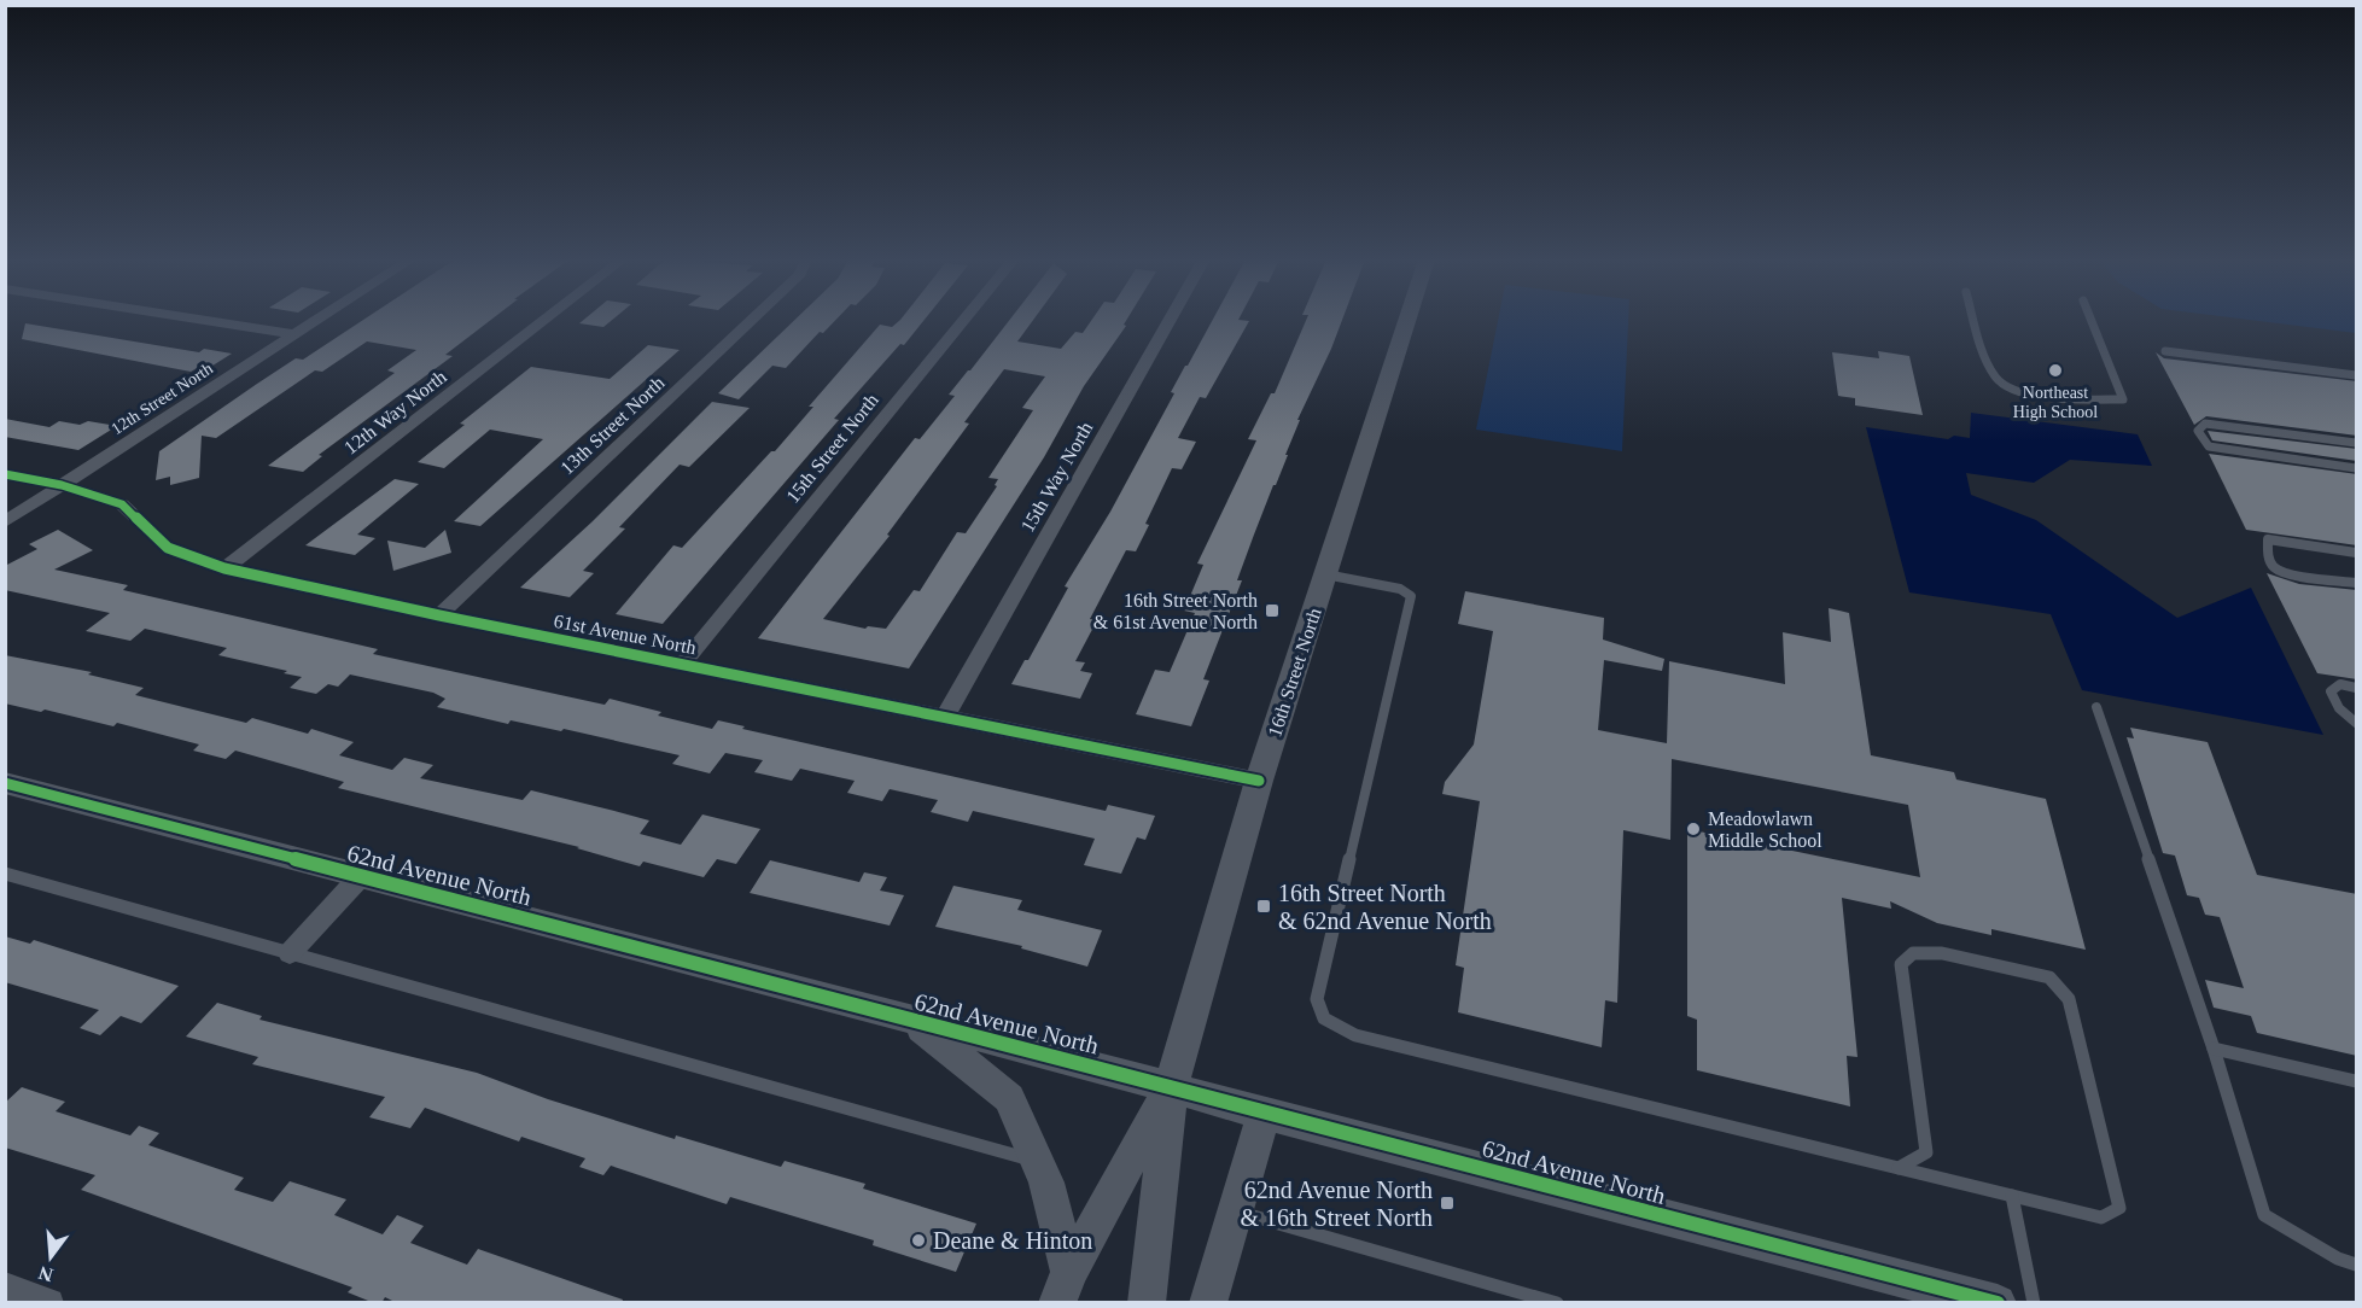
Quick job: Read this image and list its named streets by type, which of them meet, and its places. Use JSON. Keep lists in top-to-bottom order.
{
  "streets": {
    "street": [
      "12th Street North",
      "12th Way North",
      "13th Street North",
      "15th Street North",
      "15th Way North",
      "61st Avenue North",
      "16th Street North",
      "62nd Avenue North"
    ]
  },
  "crossings": [
    ["12th Street North", "61st Avenue North"],
    ["12th Way North", "61st Avenue North"],
    ["13th Street North", "61st Avenue North"],
    ["15th Street North", "61st Avenue North"],
    ["15th Way North", "61st Avenue North"],
    ["61st Avenue North", "16th Street North"],
    ["16th Street North", "62nd Avenue North"]
  ],
  "places": {
    "other": ["Northeast High School", "Meadowlawn Middle School", "Deane & Hinton"],
    "transit": ["16th Street North & 61st Avenue North", "16th Street North & 62nd Avenue North", "62nd Avenue North & 16th Street North"]
  },
  "north": "bottom"
}
